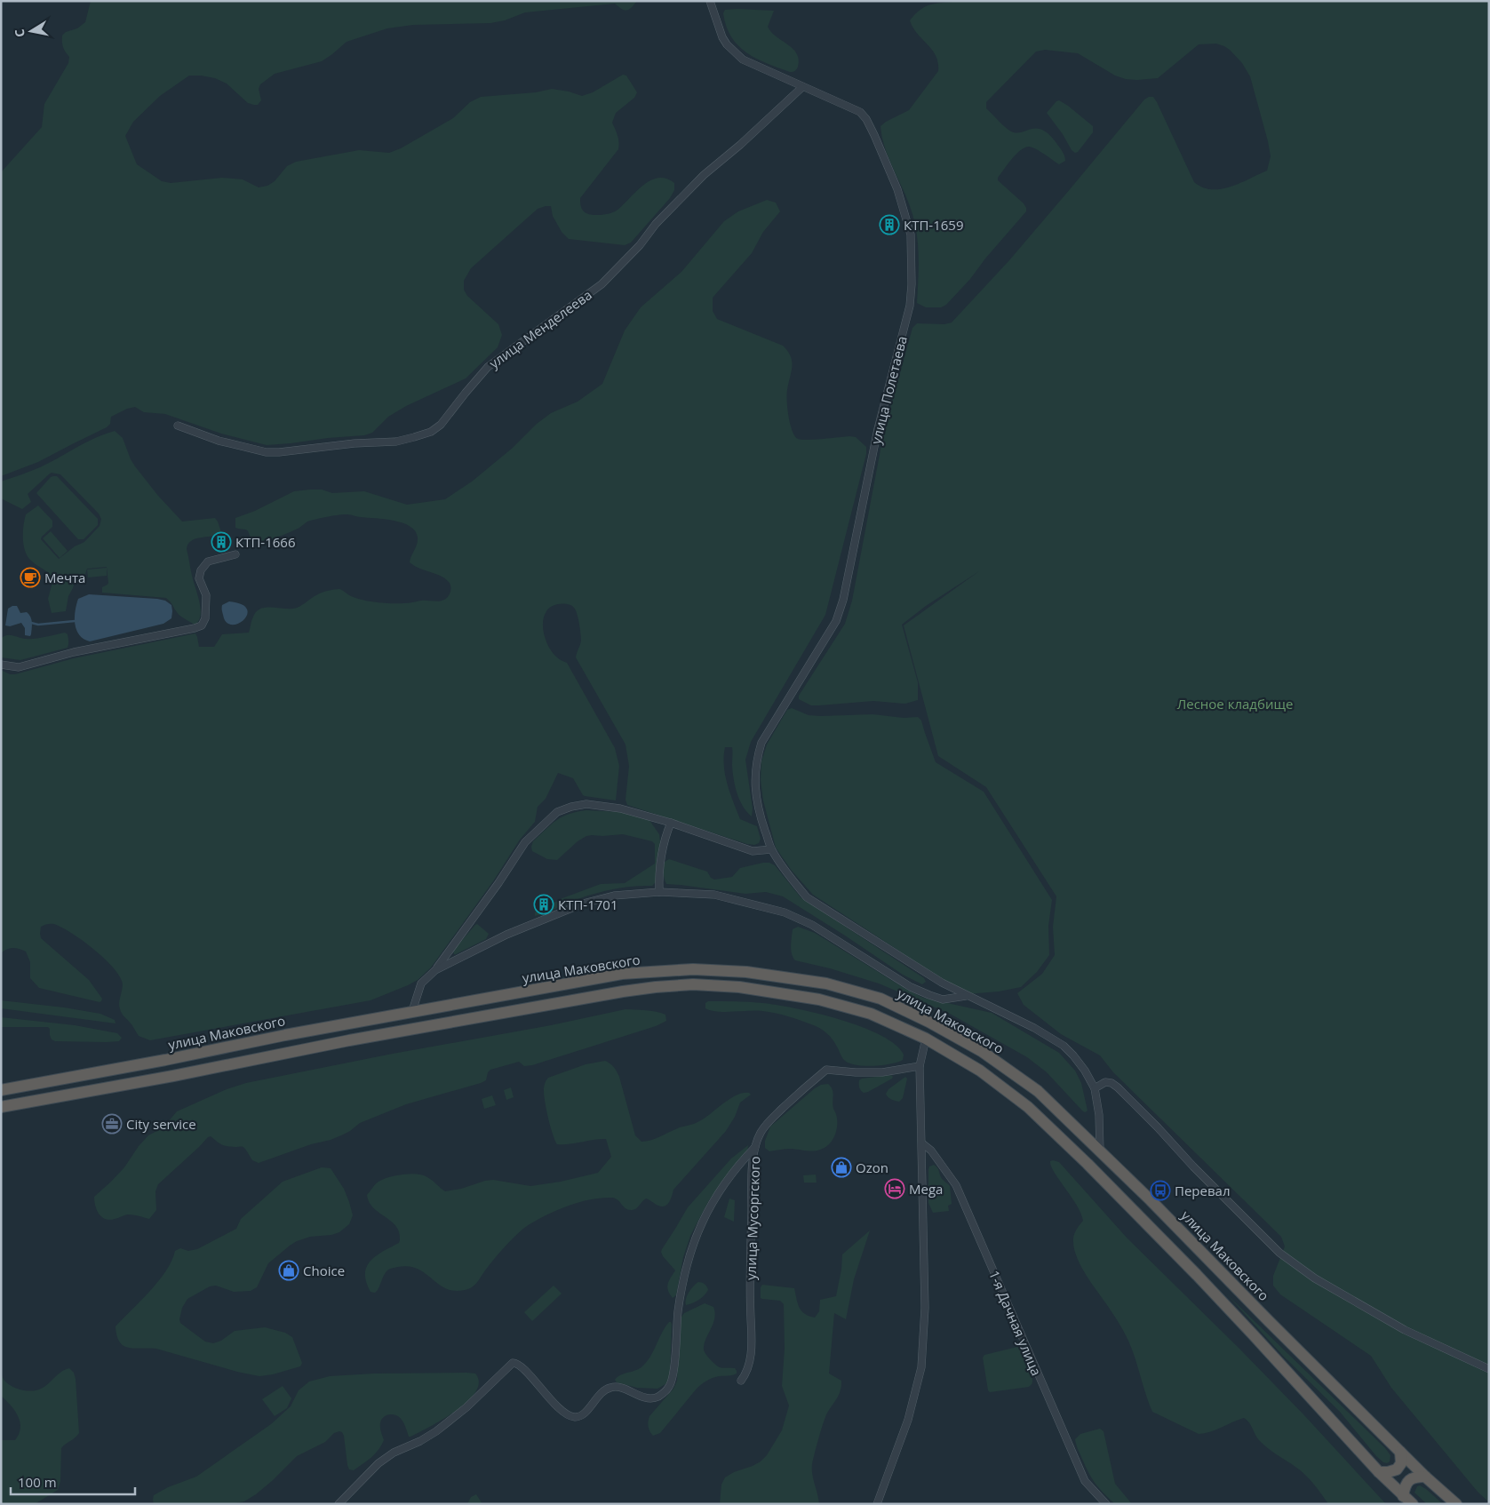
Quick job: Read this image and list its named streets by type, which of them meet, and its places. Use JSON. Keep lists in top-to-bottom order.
{
  "streets": {
    "highway": ["улица Маковского"],
    "street": [
      "улица Менделеева",
      "улица Полетаева",
      "улица Мусоргского",
      "1-я Дачная улица"
    ]
  },
  "crossings": [
    ["улица Менделеева", "улица Полетаева"]
  ],
  "parks": ["Лесное кладбище"],
  "places": {
    "building": ["КТП-1659", "КТП-1666", "КТП-1701"],
    "cafe": ["Мечта"],
    "office": ["City service"],
    "shop": ["Ozon", "Choice"],
    "hotel": ["Mega"],
    "bus stop": ["Перевал"]
  },
  "scale_bar": "100 m",
  "north": "left"
}
